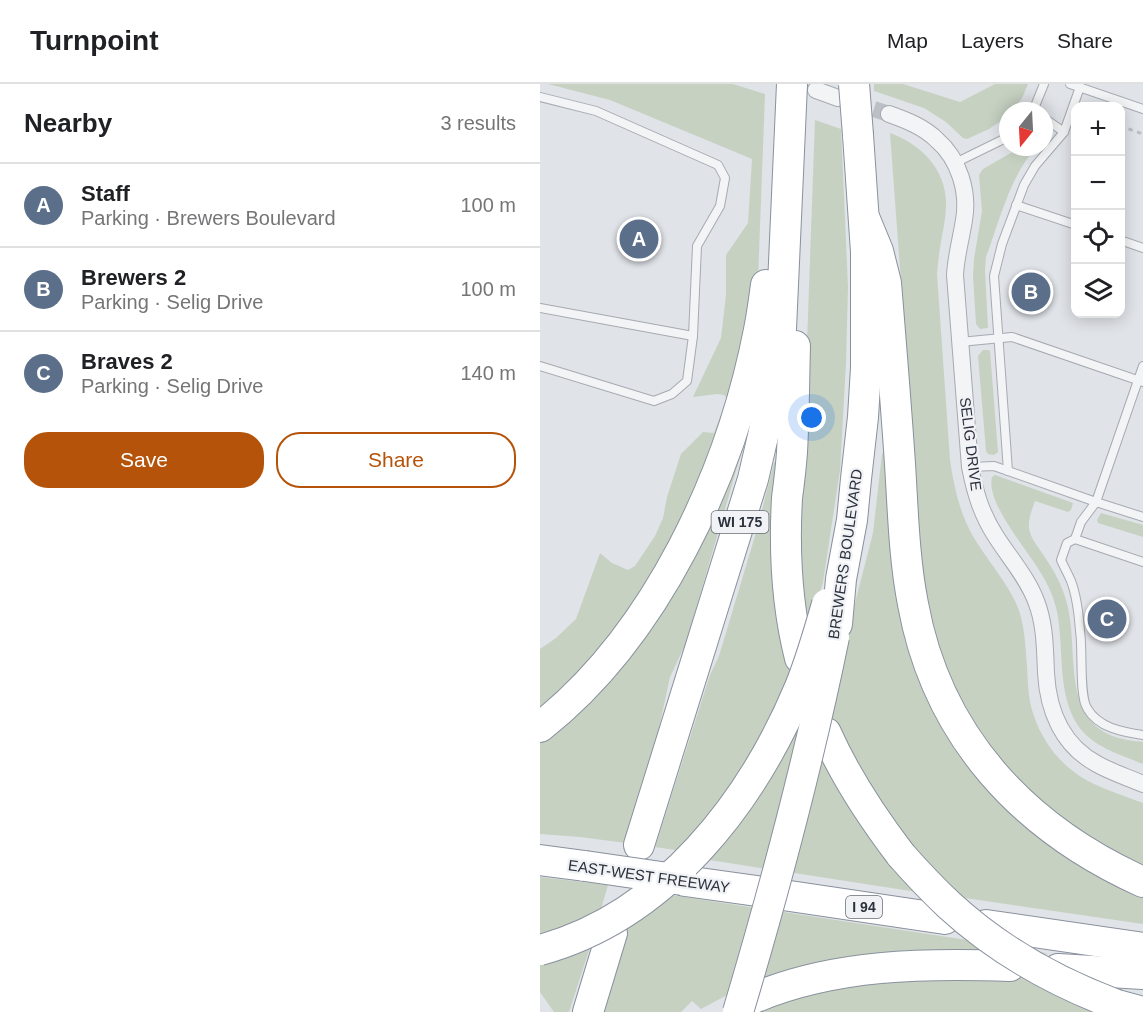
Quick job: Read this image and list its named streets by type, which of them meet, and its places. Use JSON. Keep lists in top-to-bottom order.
{
  "streets": {
    "highway": [
      "WI 175",
      "BREWERS BOULEVARD",
      "EAST-WEST FREEWAY",
      "I 94"
    ],
    "street": ["SELIG DRIVE"]
  },
  "north": "bottom",
  "page": {
    "header": "Turnpoint",
    "nav": ["Map", "Layers", "Share"],
    "heading": ["Nearby", "3 results"],
    "map_buttons": ["+", "−"],
    "list": [
      {
        "mark": "A",
        "name": "Staff",
        "note": "Parking · Brewers Boulevard",
        "value": "100 m"
      },
      {
        "mark": "B",
        "name": "Brewers 2",
        "note": "Parking · Selig Drive",
        "value": "100 m"
      },
      {
        "mark": "C",
        "name": "Braves 2",
        "note": "Parking · Selig Drive",
        "value": "140 m"
      }
    ],
    "pins": ["A", "B", "C"],
    "buttons": ["Save", "Share"]
  }
}
